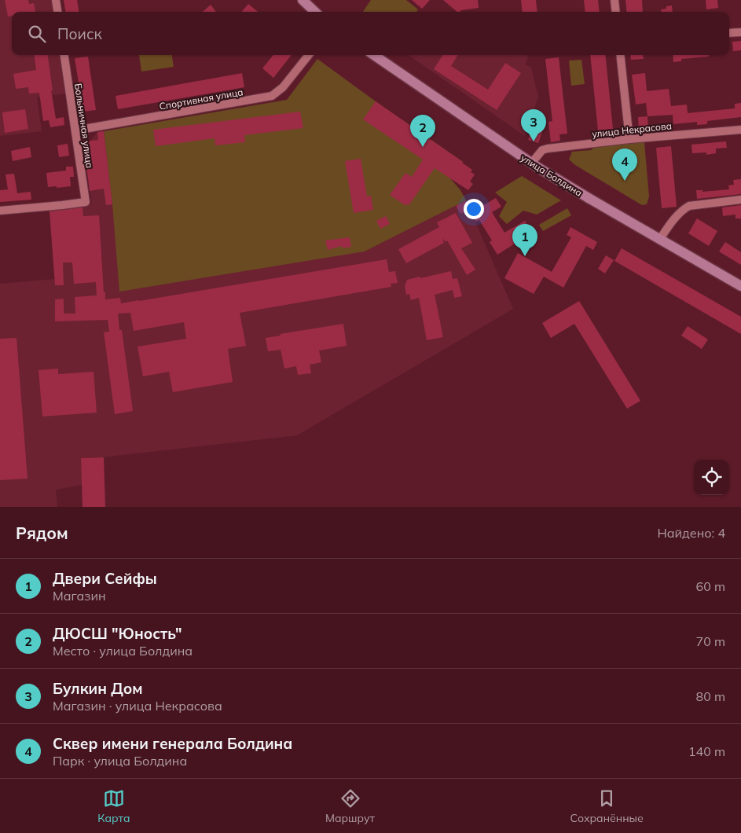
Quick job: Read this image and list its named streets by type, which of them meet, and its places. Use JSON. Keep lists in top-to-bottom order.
{
  "streets": {
    "main road": ["улица Болдина"],
    "street": ["Спортивная улица", "Больничная улица", "улица Некрасова"]
  },
  "crossings": [
    ["Спортивная улица", "Больничная улица"],
    ["улица Некрасова", "улица Болдина"]
  ],
  "page": {
    "search": "Поиск",
    "pins": [
      "3",
      "2",
      "4",
      "1"
    ],
    "heading": ["Рядом", "Найдено: 4"],
    "list": [
      {
        "mark": "1",
        "name": "Двери Сейфы",
        "note": "Магазин",
        "value": "60 m"
      },
      {
        "mark": "2",
        "name": "ДЮСШ \"Юность\"",
        "note": "Место · улица Болдина",
        "value": "70 m"
      },
      {
        "mark": "3",
        "name": "Булкин Дом",
        "note": "Магазин · улица Некрасова",
        "value": "80 m"
      },
      {
        "mark": "4",
        "name": "Сквер имени генерала Болдина",
        "note": "Парк · улица Болдина",
        "value": "140 m"
      }
    ],
    "nav": ["Карта", "Маршрут", "Сохранённые"]
  }
}
